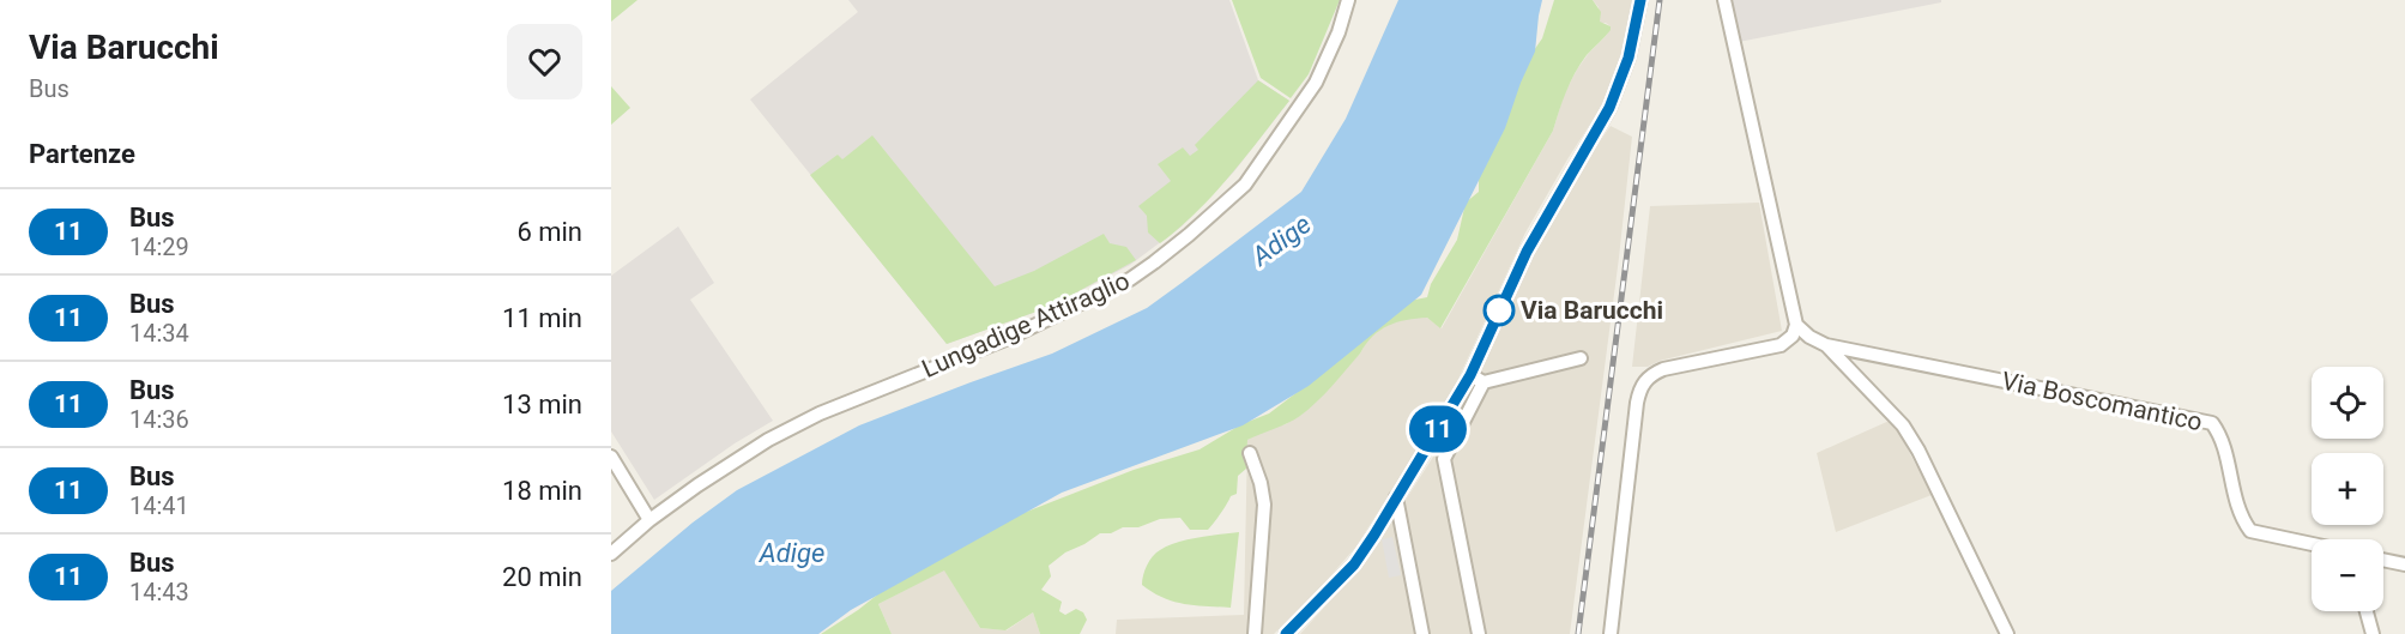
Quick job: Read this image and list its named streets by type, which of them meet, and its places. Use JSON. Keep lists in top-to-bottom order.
{
  "streets": {
    "street": ["Lungadige Attiraglio", "Via Boscomantico"]
  },
  "water": ["Adige"],
  "places": ["Via Barucchi"],
  "lines": ["bus line 11"],
  "page": {
    "heading": [
      ["Via Barucchi", "Bus"],
      "Partenze"
    ],
    "on_map": "11",
    "list": [
      {
        "mark": "11",
        "name": "Bus",
        "note": "14:29",
        "value": "6 min"
      },
      {
        "mark": "11",
        "name": "Bus",
        "note": "14:34",
        "value": "11 min"
      },
      {
        "mark": "11",
        "name": "Bus",
        "note": "14:36",
        "value": "13 min"
      },
      {
        "mark": "11",
        "name": "Bus",
        "note": "14:41",
        "value": "18 min"
      },
      {
        "mark": "11",
        "name": "Bus",
        "note": "14:43",
        "value": "20 min"
      }
    ],
    "map_buttons": ["+", "−"]
  }
}
